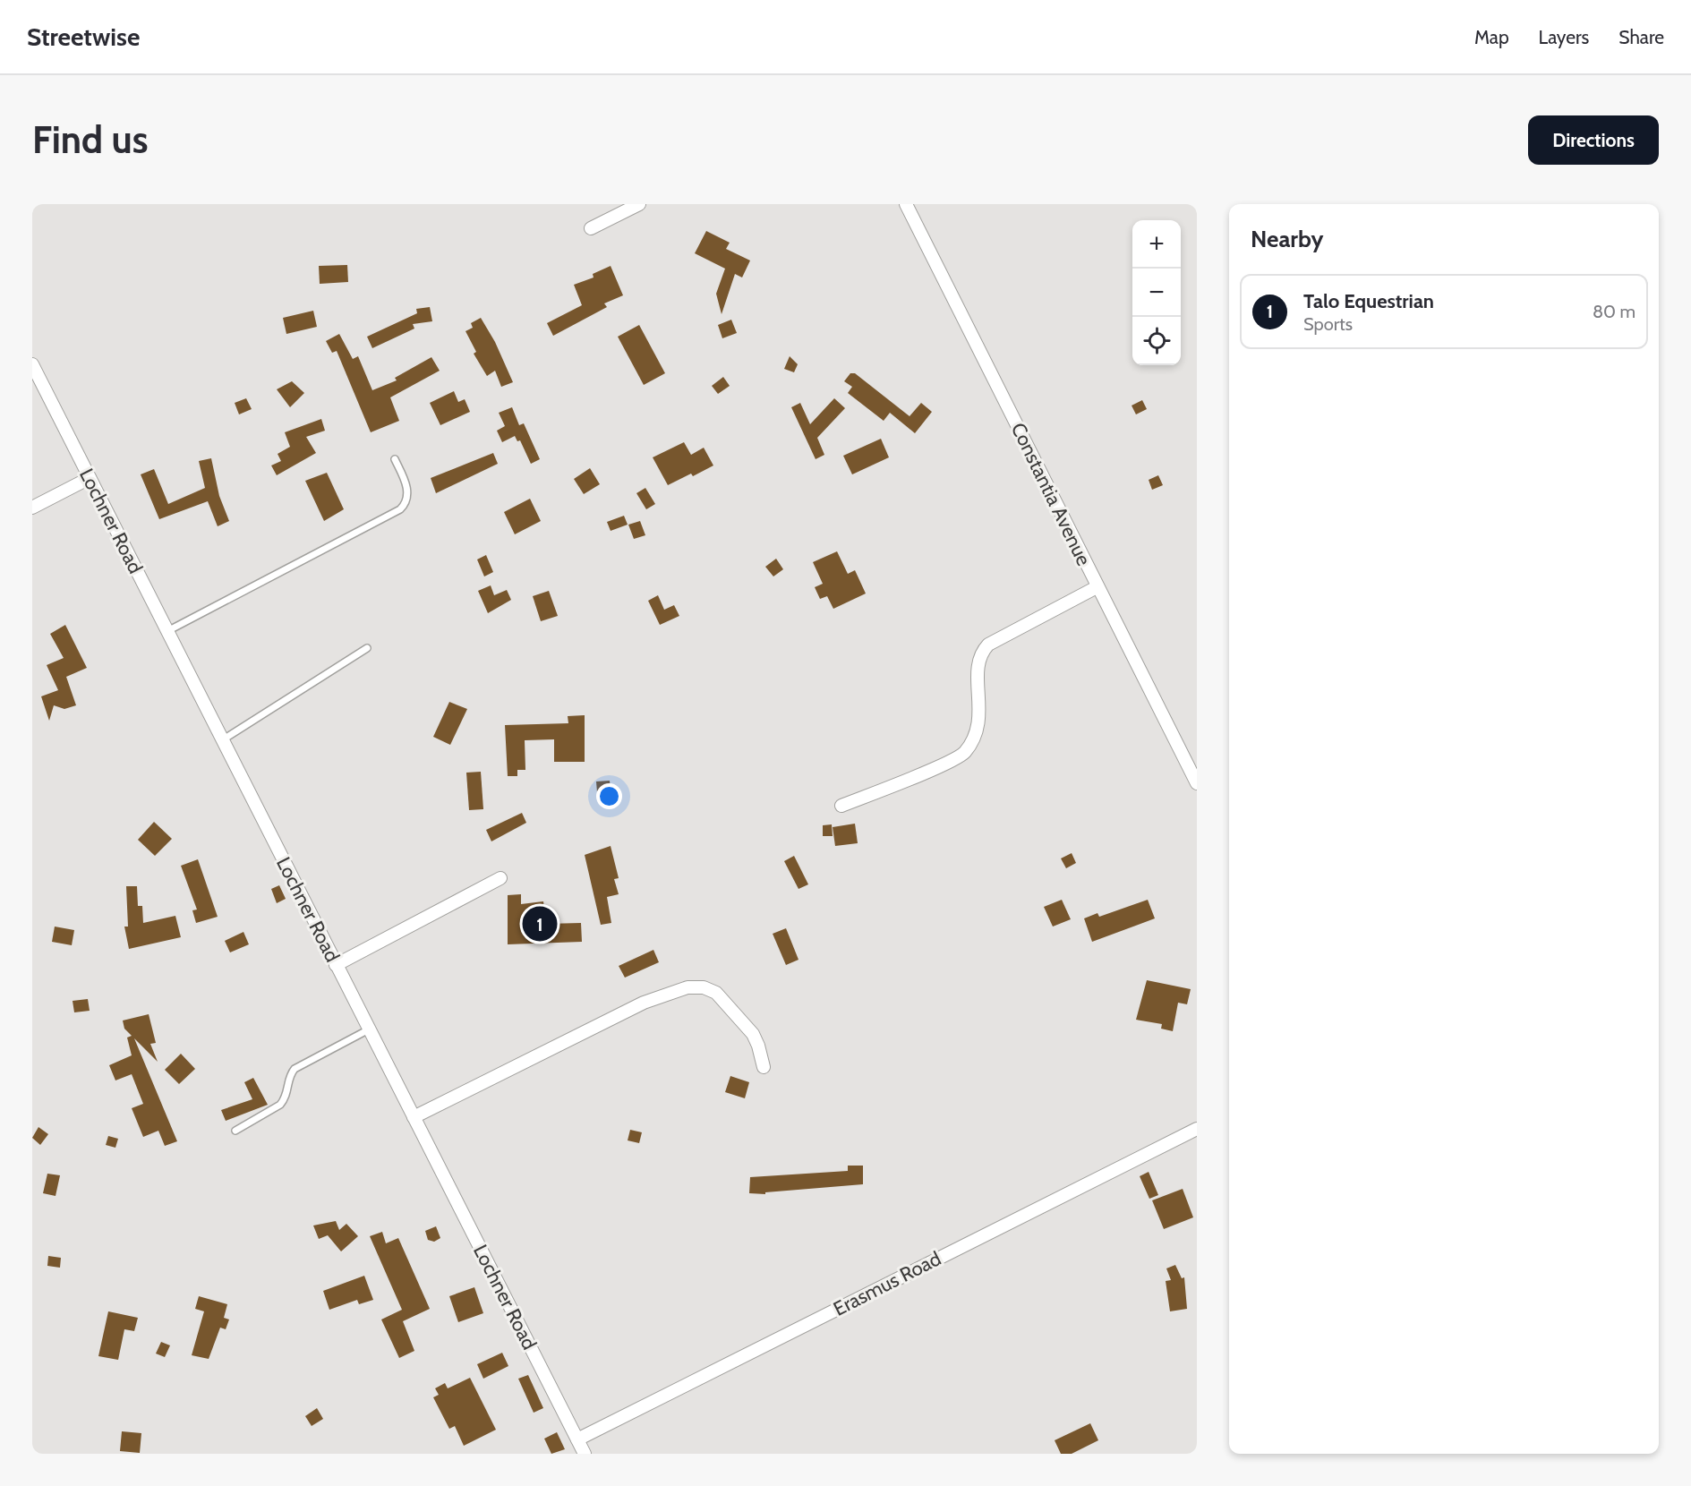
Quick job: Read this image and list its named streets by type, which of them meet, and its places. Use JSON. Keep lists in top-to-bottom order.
{
  "streets": {
    "street": ["Constantia Avenue", "Lochner Road", "Erasmus Road"]
  },
  "crossings": [
    ["Lochner Road", "Erasmus Road"]
  ],
  "page": {
    "header": "Streetwise",
    "nav": ["Map", "Layers", "Share"],
    "buttons": "Directions",
    "title": "Find us",
    "heading": "Nearby",
    "map_buttons": ["+", "−"],
    "list": [
      {
        "mark": "1",
        "name": "Talo Equestrian",
        "note": "Sports",
        "value": "80 m"
      }
    ],
    "pins": "1"
  }
}
